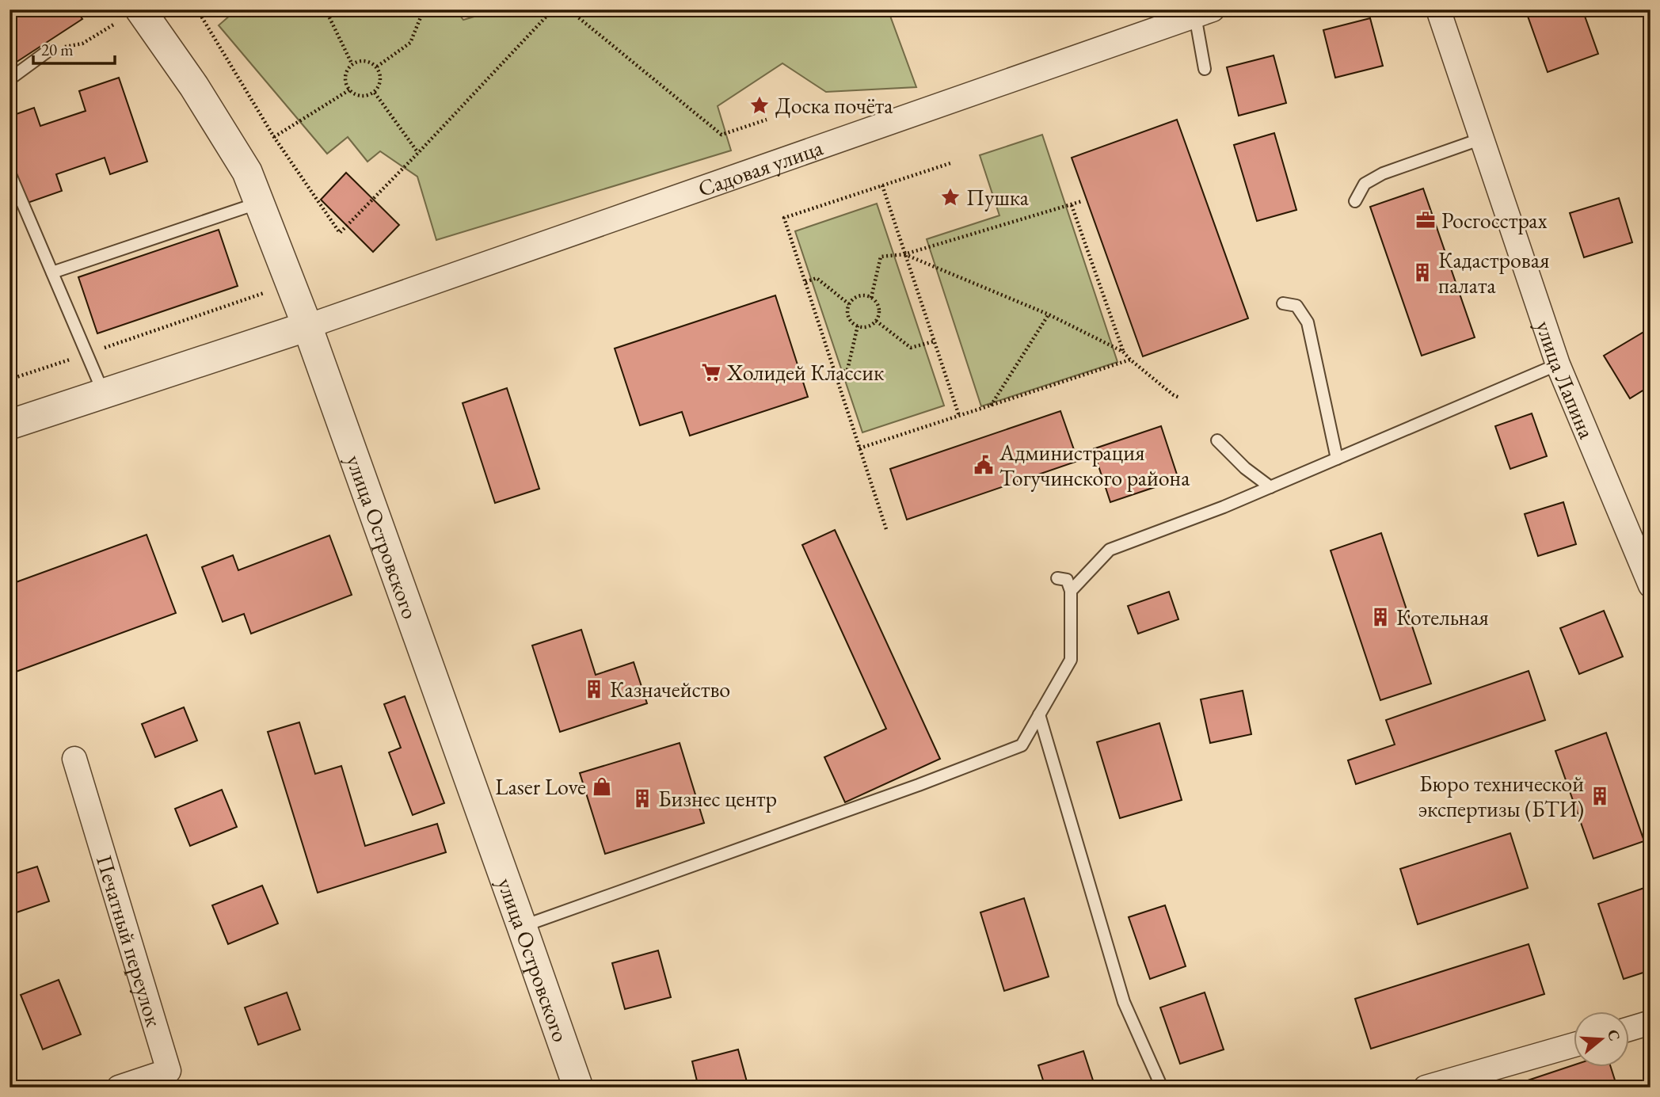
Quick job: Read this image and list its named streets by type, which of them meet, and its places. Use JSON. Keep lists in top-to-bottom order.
{
  "streets": {
    "street": [
      "Садовая улица",
      "улица Лапина",
      "улица Островского",
      "Печатный переулок"
    ]
  },
  "crossings": [
    ["Садовая улица", "улица Островского"]
  ],
  "places": {
    "place": ["Доска почёта", "Пушка"],
    "office": ["Росгосстрах"],
    "building": [
      "Кадастровая палата",
      "Котельная",
      "Казначейство",
      "Бюро технической экспертизы (БТИ)",
      "Бизнес центр"
    ],
    "supermarket": ["Холидей Классик"],
    "public building": ["Администрация Тогучинского района"],
    "shop": ["Laser Love"]
  },
  "scale_bar": "20 m",
  "north": "right"
}
